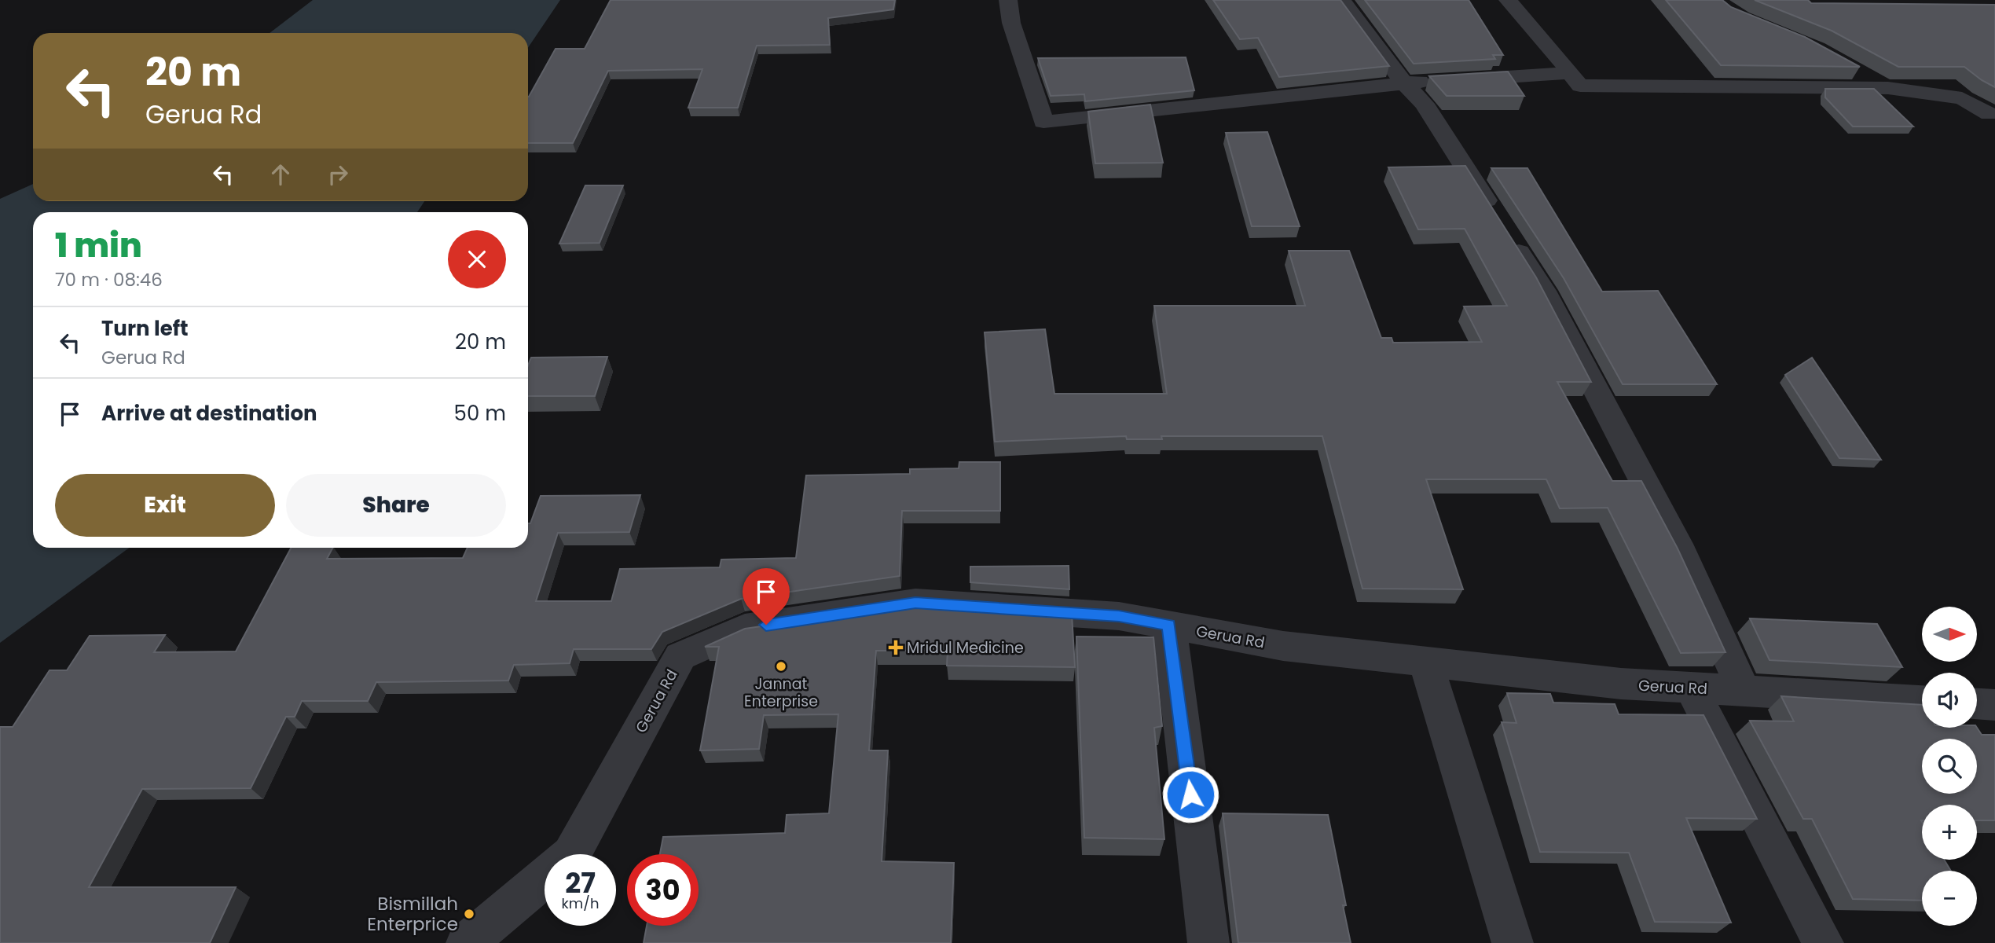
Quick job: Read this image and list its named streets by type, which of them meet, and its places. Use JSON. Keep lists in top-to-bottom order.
{
  "streets": {
    "street": ["Gerua Rd"]
  },
  "places": {
    "health": ["Mridul Medicine"],
    "other": ["Jannat Enterprise", "Bismillah Enterprice"]
  },
  "north": "right",
  "page": {
    "turn": ["20 m", "Gerua Rd"],
    "heading": ["1 min", "70 m · 08:46"],
    "list": [
      {
        "name": "Turn left",
        "note": "Gerua Rd",
        "value": "20 m"
      },
      {
        "name": "Arrive at destination",
        "value": "50 m"
      }
    ],
    "buttons": ["Exit", "Share"],
    "map_buttons": ["+", "−"],
    "speed": "27 km/h",
    "limit": "30"
  }
}
